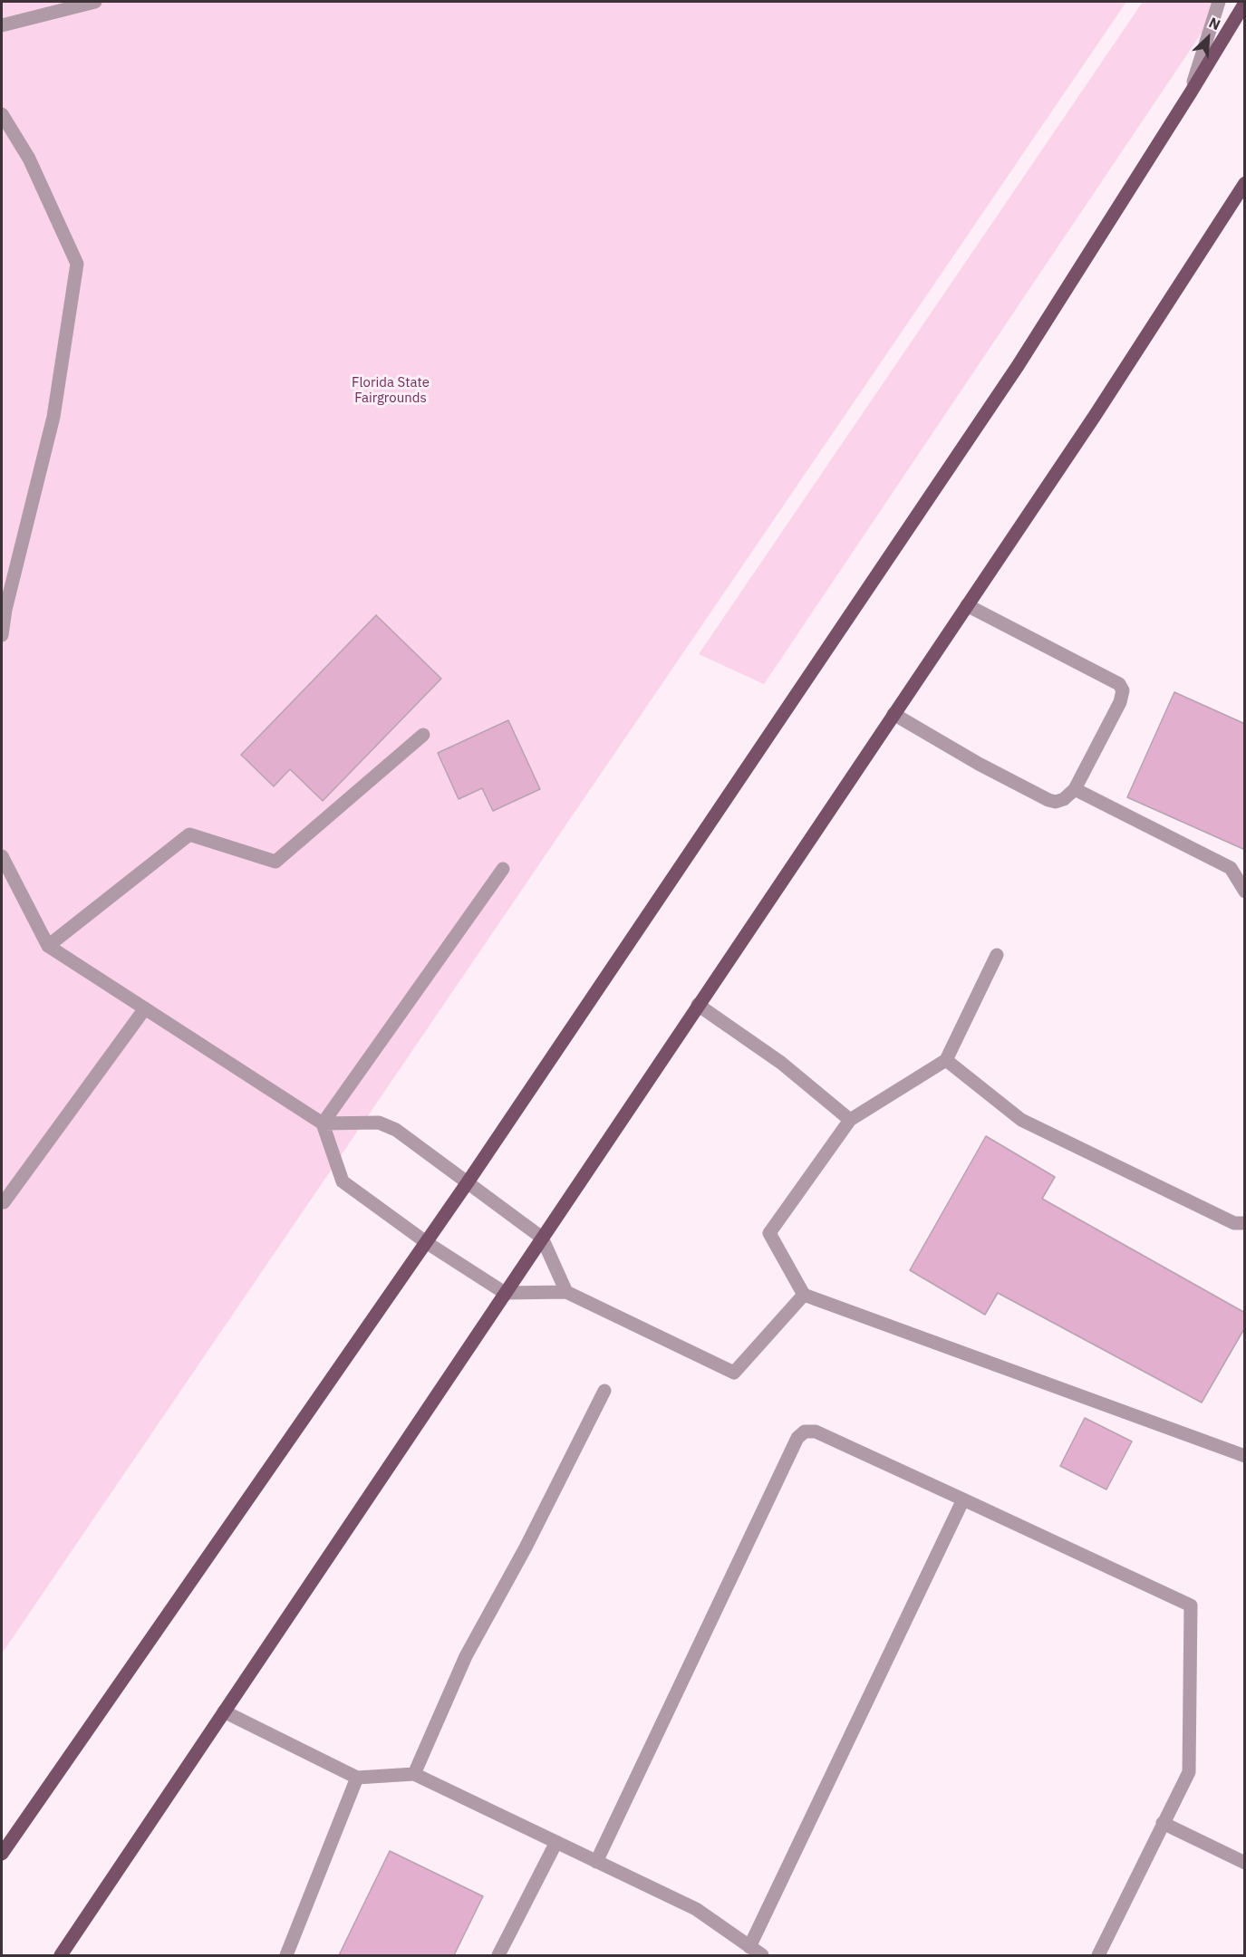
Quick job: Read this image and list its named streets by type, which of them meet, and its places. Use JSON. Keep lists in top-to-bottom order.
{
  "parks": ["Florida State Fairgrounds"],
  "north": "top right"
}
